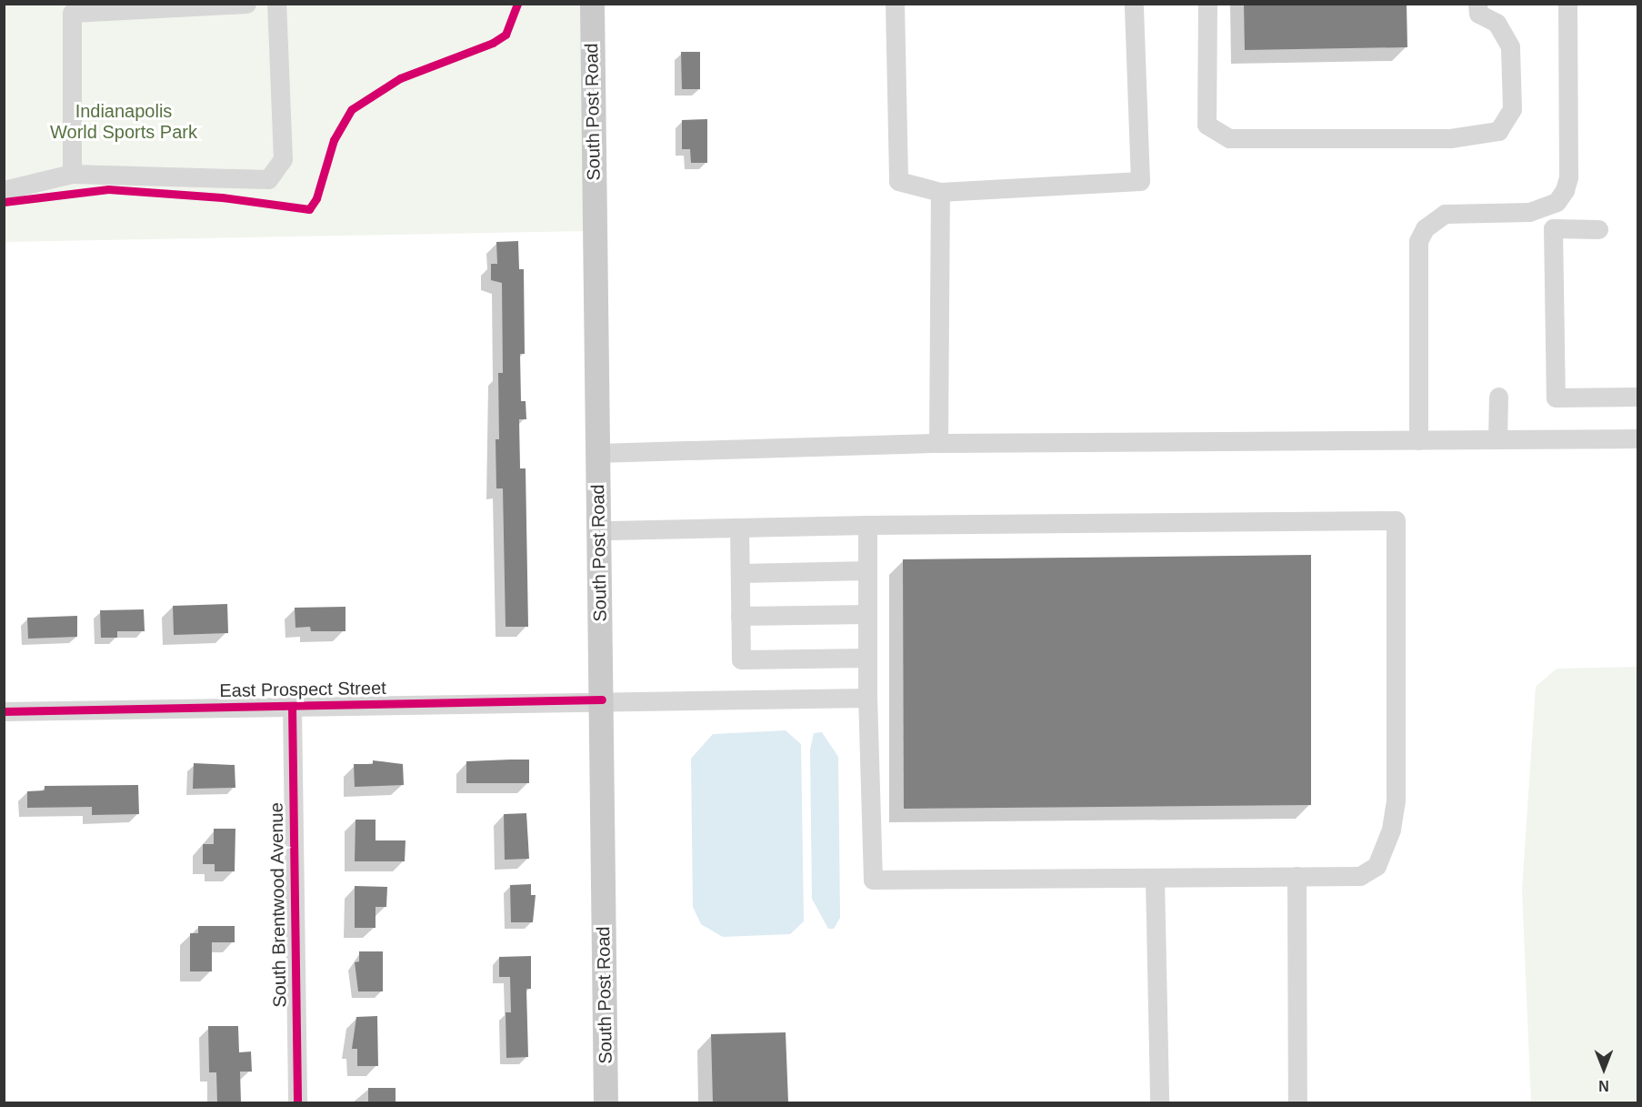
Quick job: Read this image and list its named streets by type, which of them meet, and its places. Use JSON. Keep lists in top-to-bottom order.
{
  "streets": {
    "main road": ["South Post Road"],
    "street": ["East Prospect Street", "South Brentwood Avenue"]
  },
  "crossings": [
    ["South Post Road", "East Prospect Street"],
    ["East Prospect Street", "South Brentwood Avenue"]
  ],
  "parks": ["Indianapolis World Sports Park"],
  "north": "bottom"
}
